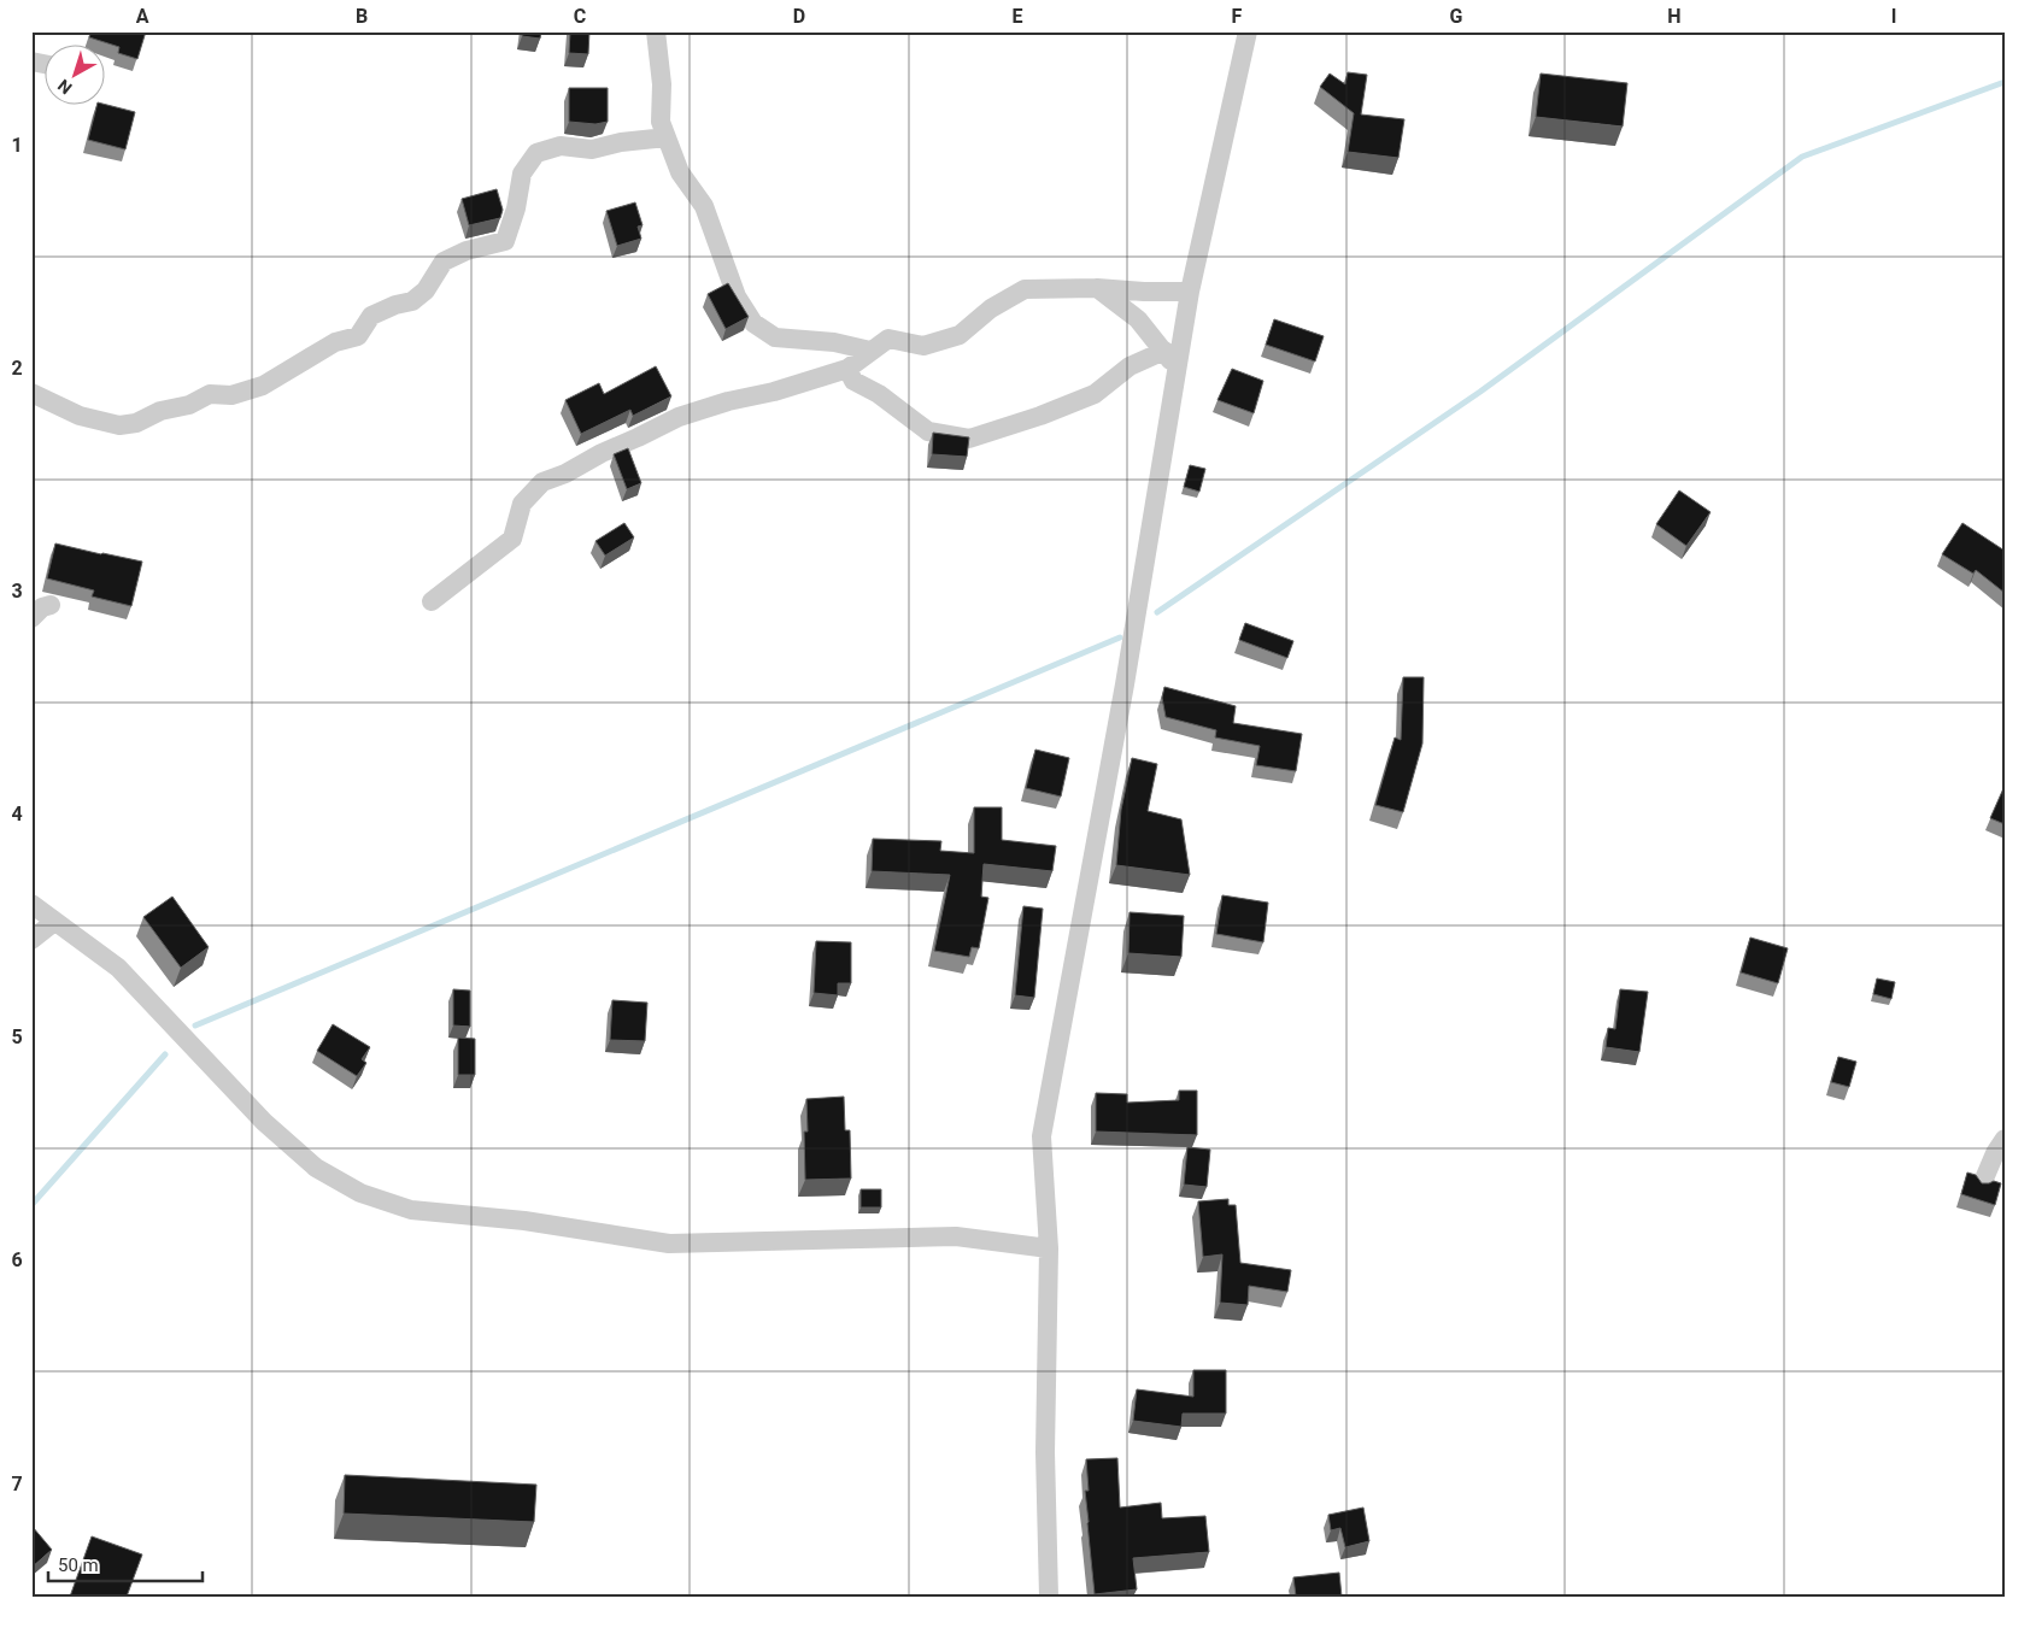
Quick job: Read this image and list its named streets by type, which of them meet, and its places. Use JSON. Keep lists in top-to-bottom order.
{
  "scale_bar": "50 m",
  "north": "bottom left",
  "grid": {
    "columns": [
      "A",
      "B",
      "C",
      "D",
      "E",
      "F",
      "G",
      "H",
      "I"
    ],
    "rows": [
      "1",
      "2",
      "3",
      "4",
      "5",
      "6",
      "7"
    ]
  }
}
